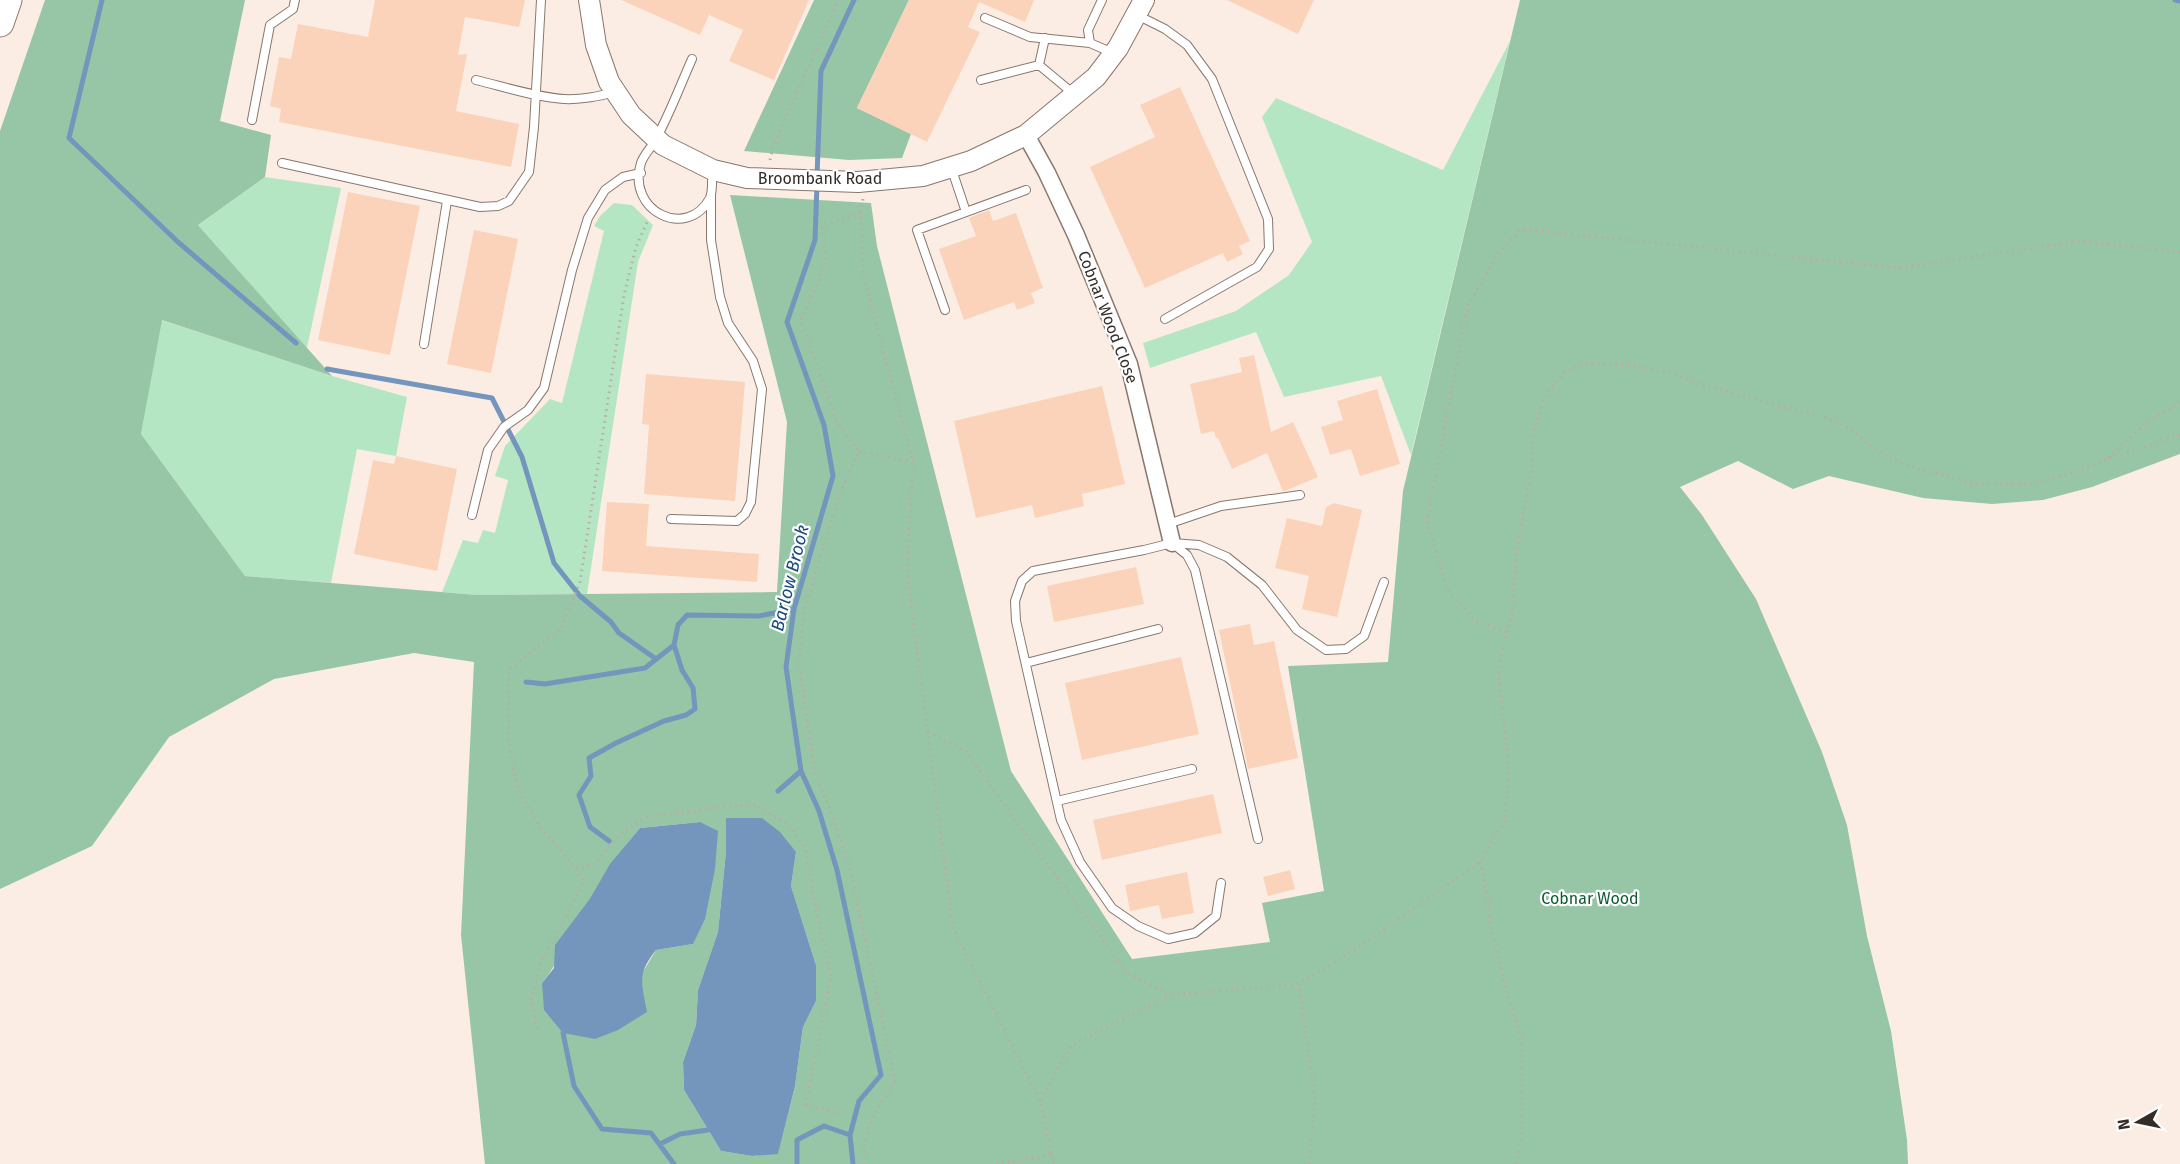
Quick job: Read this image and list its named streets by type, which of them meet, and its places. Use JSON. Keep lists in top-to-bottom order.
{
  "streets": {
    "street": ["Broombank Road", "Cobnar Wood Close"]
  },
  "crossings": [
    ["Broombank Road", "Cobnar Wood Close"]
  ],
  "water": ["Barlow Brook"],
  "parks": ["Cobnar Wood"],
  "north": "left"
}
